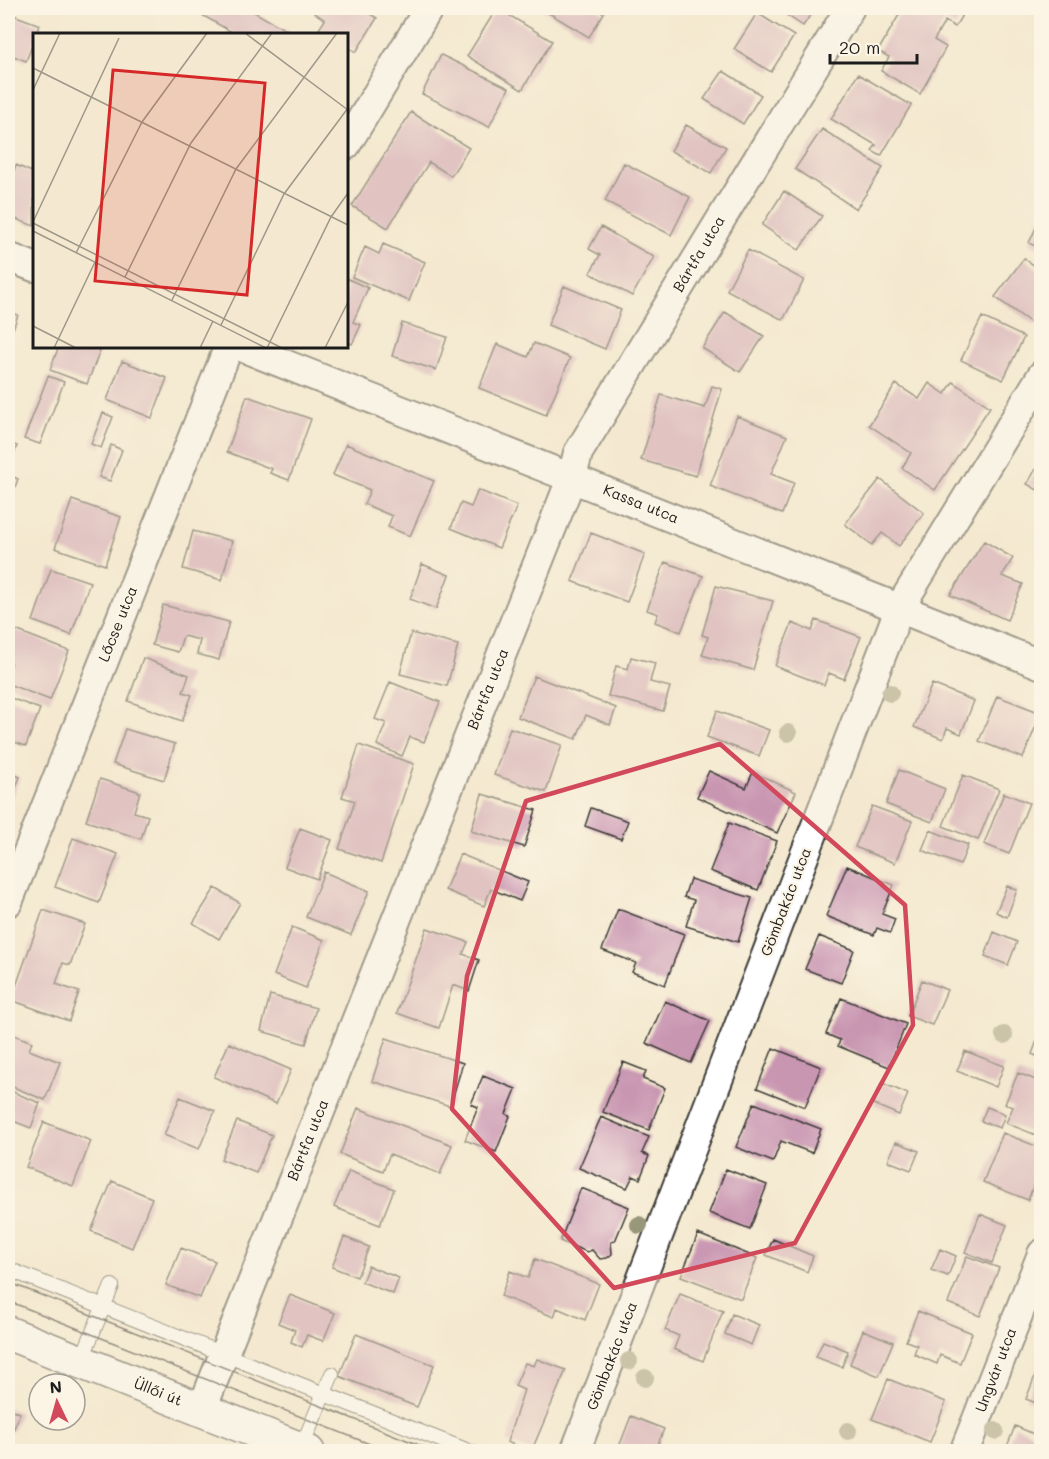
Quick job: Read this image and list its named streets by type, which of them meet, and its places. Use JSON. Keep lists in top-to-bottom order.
{
  "streets": {
    "main road": ["Üllői út"],
    "street": [
      "Bártfa utca",
      "Kassa utca",
      "Lőcse utca",
      "Gömbakác utca",
      "Ungvár utca"
    ]
  },
  "crossings": [
    ["Bártfa utca", "Kassa utca"],
    ["Bártfa utca", "Üllői út"],
    ["Kassa utca", "Gömbakác utca"]
  ],
  "scale_bar": "20 m",
  "north": "top"
}
